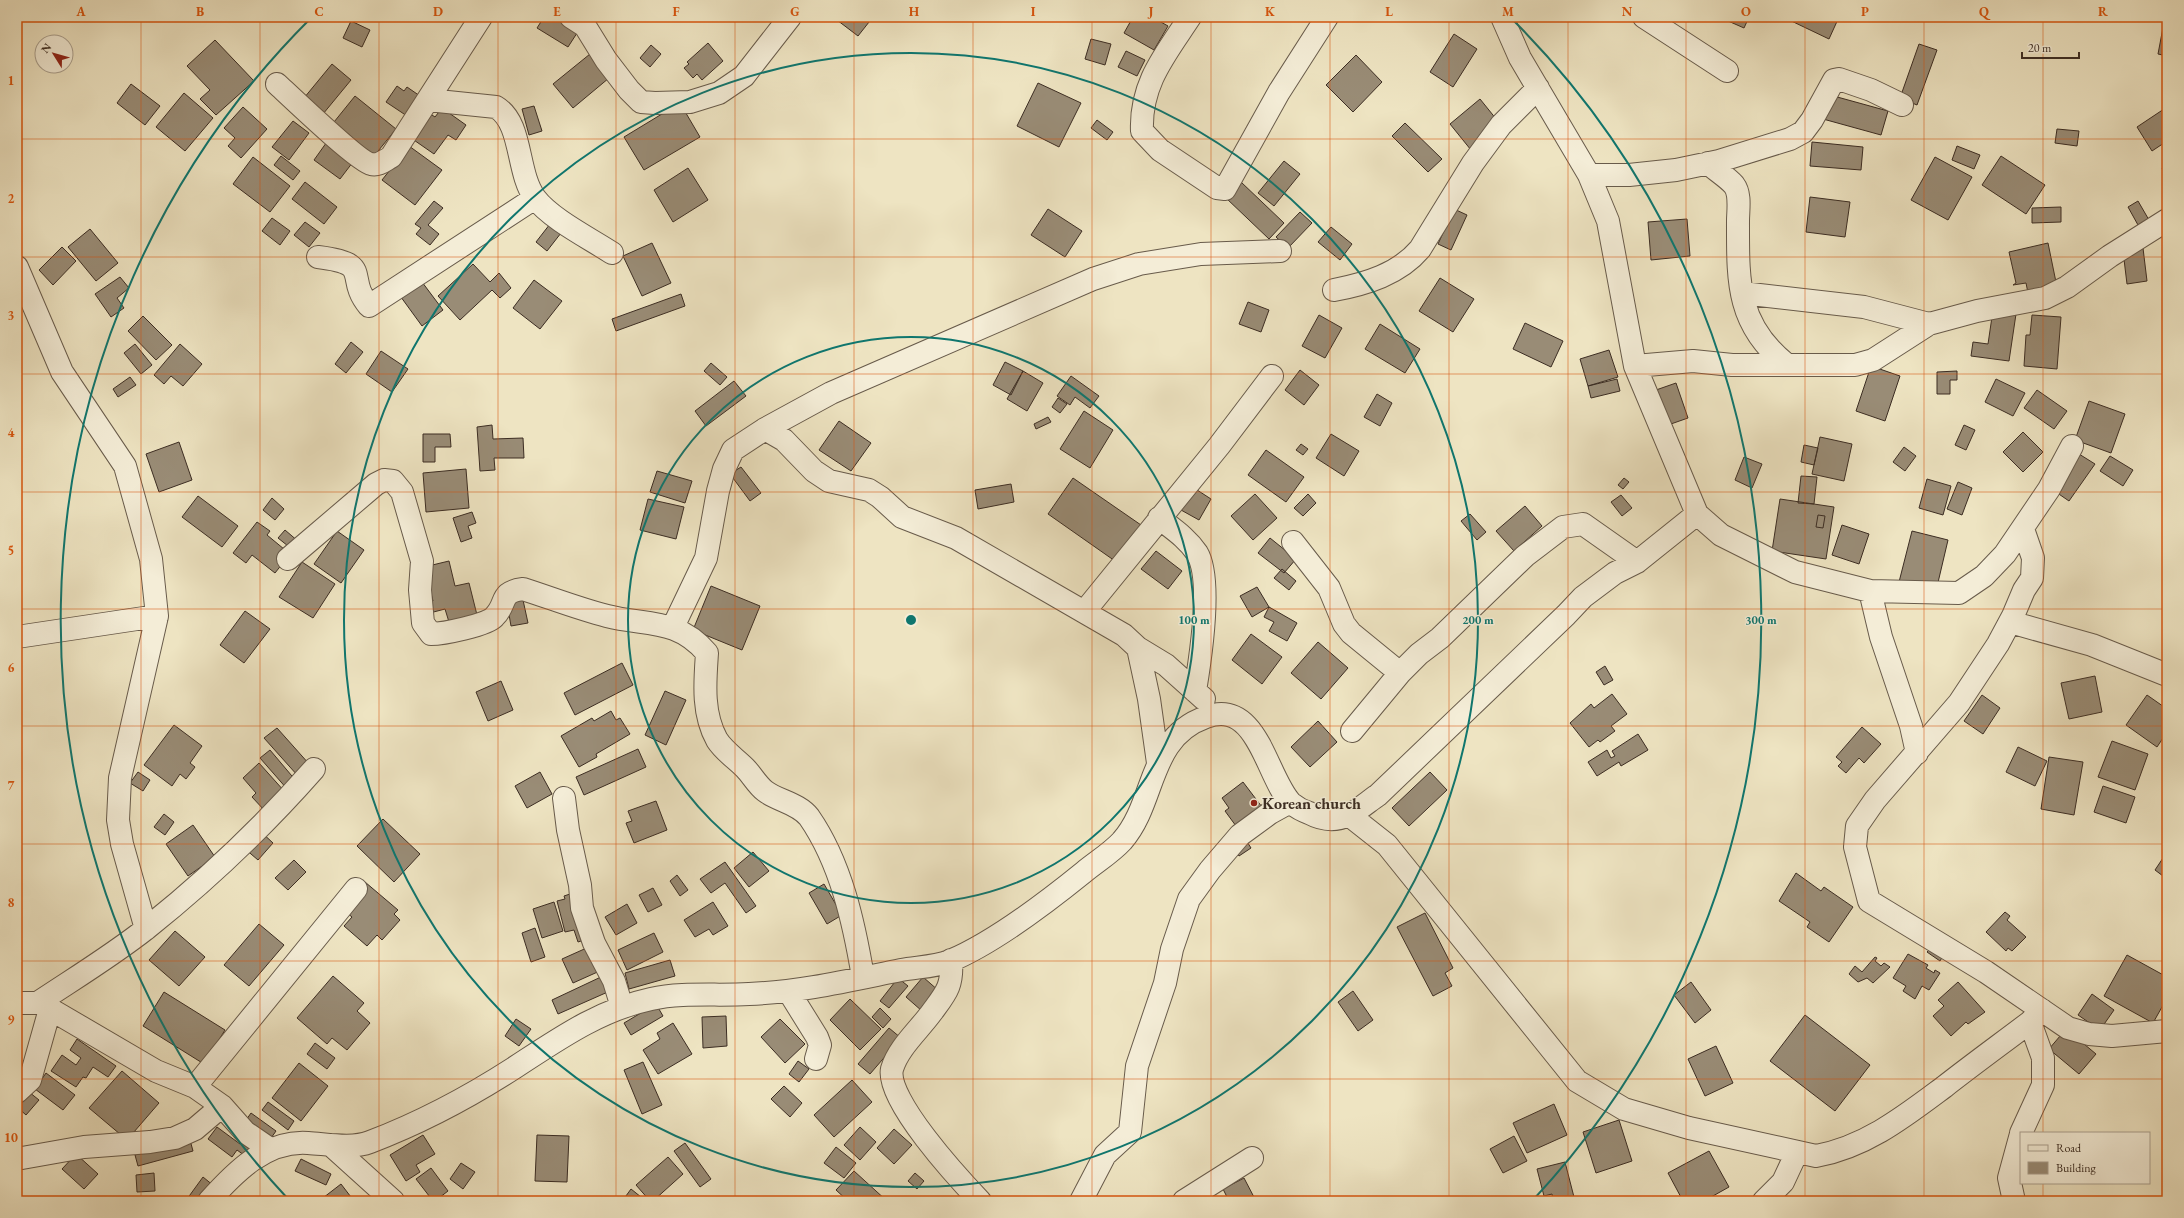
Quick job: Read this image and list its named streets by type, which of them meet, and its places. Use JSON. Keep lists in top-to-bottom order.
{
  "places": ["Korean church"],
  "legend": ["Road", "Building"],
  "scale_bar": "20 m",
  "north": "top left",
  "grid": {
    "columns": [
      "A",
      "B",
      "C",
      "D",
      "E",
      "F",
      "G",
      "H",
      "I",
      "J",
      "K",
      "L",
      "M",
      "N",
      "O",
      "P",
      "Q",
      "R"
    ],
    "rows": [
      "1",
      "2",
      "3",
      "4",
      "5",
      "6",
      "7",
      "8",
      "9",
      "10"
    ]
  },
  "rings": ["100 m", "200 m", "300 m"]
}
